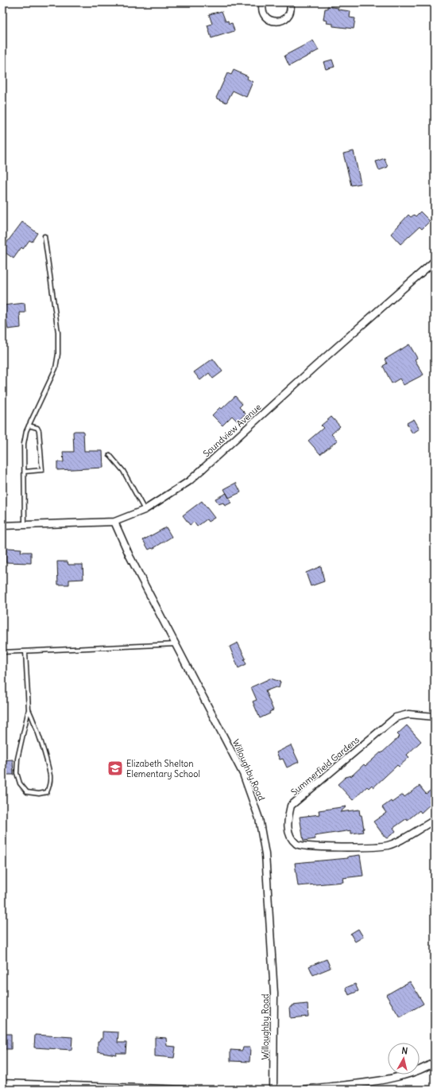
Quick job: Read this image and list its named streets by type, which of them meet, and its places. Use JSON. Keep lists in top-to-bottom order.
{
  "streets": {
    "street": ["Soundview Avenue", "Summerfield Gardens", "Willoughby Road"]
  },
  "crossings": [
    ["Soundview Avenue", "Willoughby Road"]
  ],
  "places": {
    "school or university": ["Elizabeth Shelton Elementary School"]
  },
  "north": "top"
}
